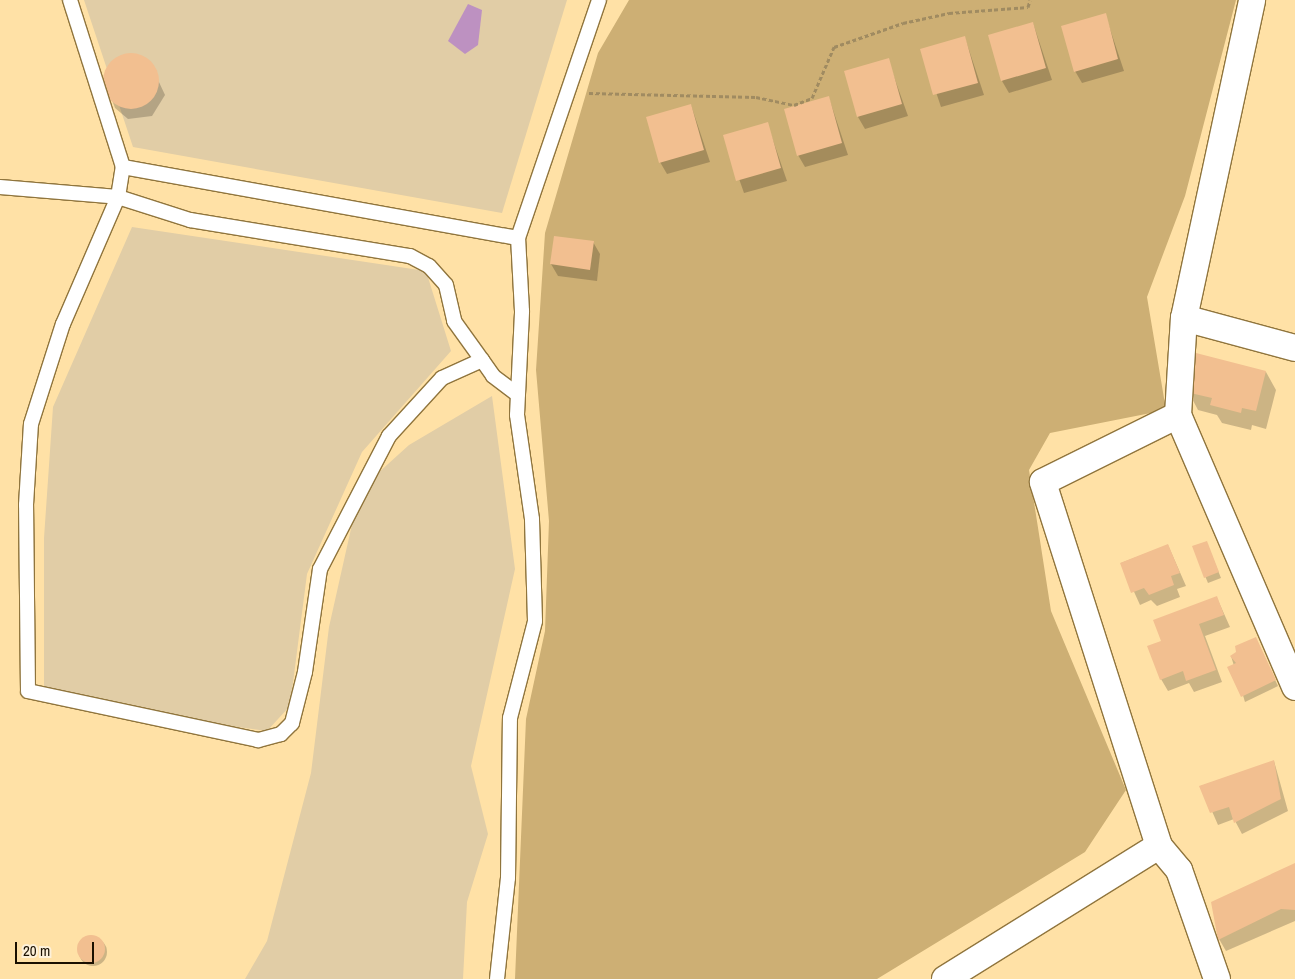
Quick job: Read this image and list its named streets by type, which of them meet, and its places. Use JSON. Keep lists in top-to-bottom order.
{
  "scale_bar": "20 m"
}
